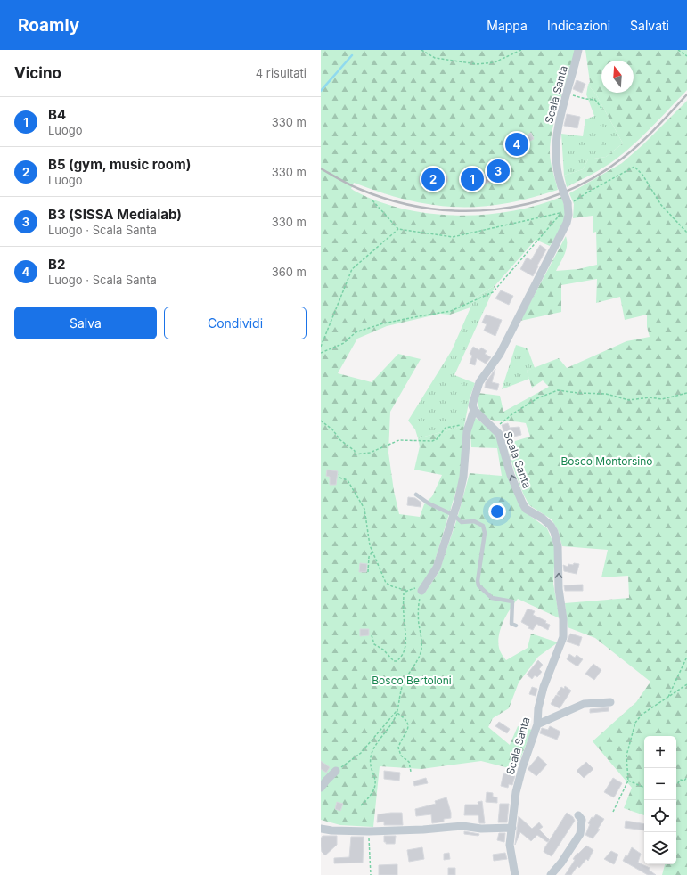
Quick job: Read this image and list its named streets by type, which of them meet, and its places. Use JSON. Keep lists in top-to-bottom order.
{
  "streets": {
    "street": ["Scala Santa"]
  },
  "parks": ["Bosco Montorsino", "Bosco Bertoloni"],
  "north": "top",
  "page": {
    "header": "Roamly",
    "nav": ["Mappa", "Indicazioni", "Salvati"],
    "heading": ["Vicino", "4 risultati"],
    "list": [
      {
        "mark": "1",
        "name": "B4",
        "note": "Luogo",
        "value": "330 m"
      },
      {
        "mark": "2",
        "name": "B5 (gym, music room)",
        "note": "Luogo",
        "value": "330 m"
      },
      {
        "mark": "3",
        "name": "B3 (SISSA Medialab)",
        "note": "Luogo · Scala Santa",
        "value": "330 m"
      },
      {
        "mark": "4",
        "name": "B2",
        "note": "Luogo · Scala Santa",
        "value": "360 m"
      }
    ],
    "pins": [
      "4",
      "3",
      "1",
      "2"
    ],
    "buttons": ["Salva", "Condividi"],
    "map_buttons": ["+", "−"]
  }
}
